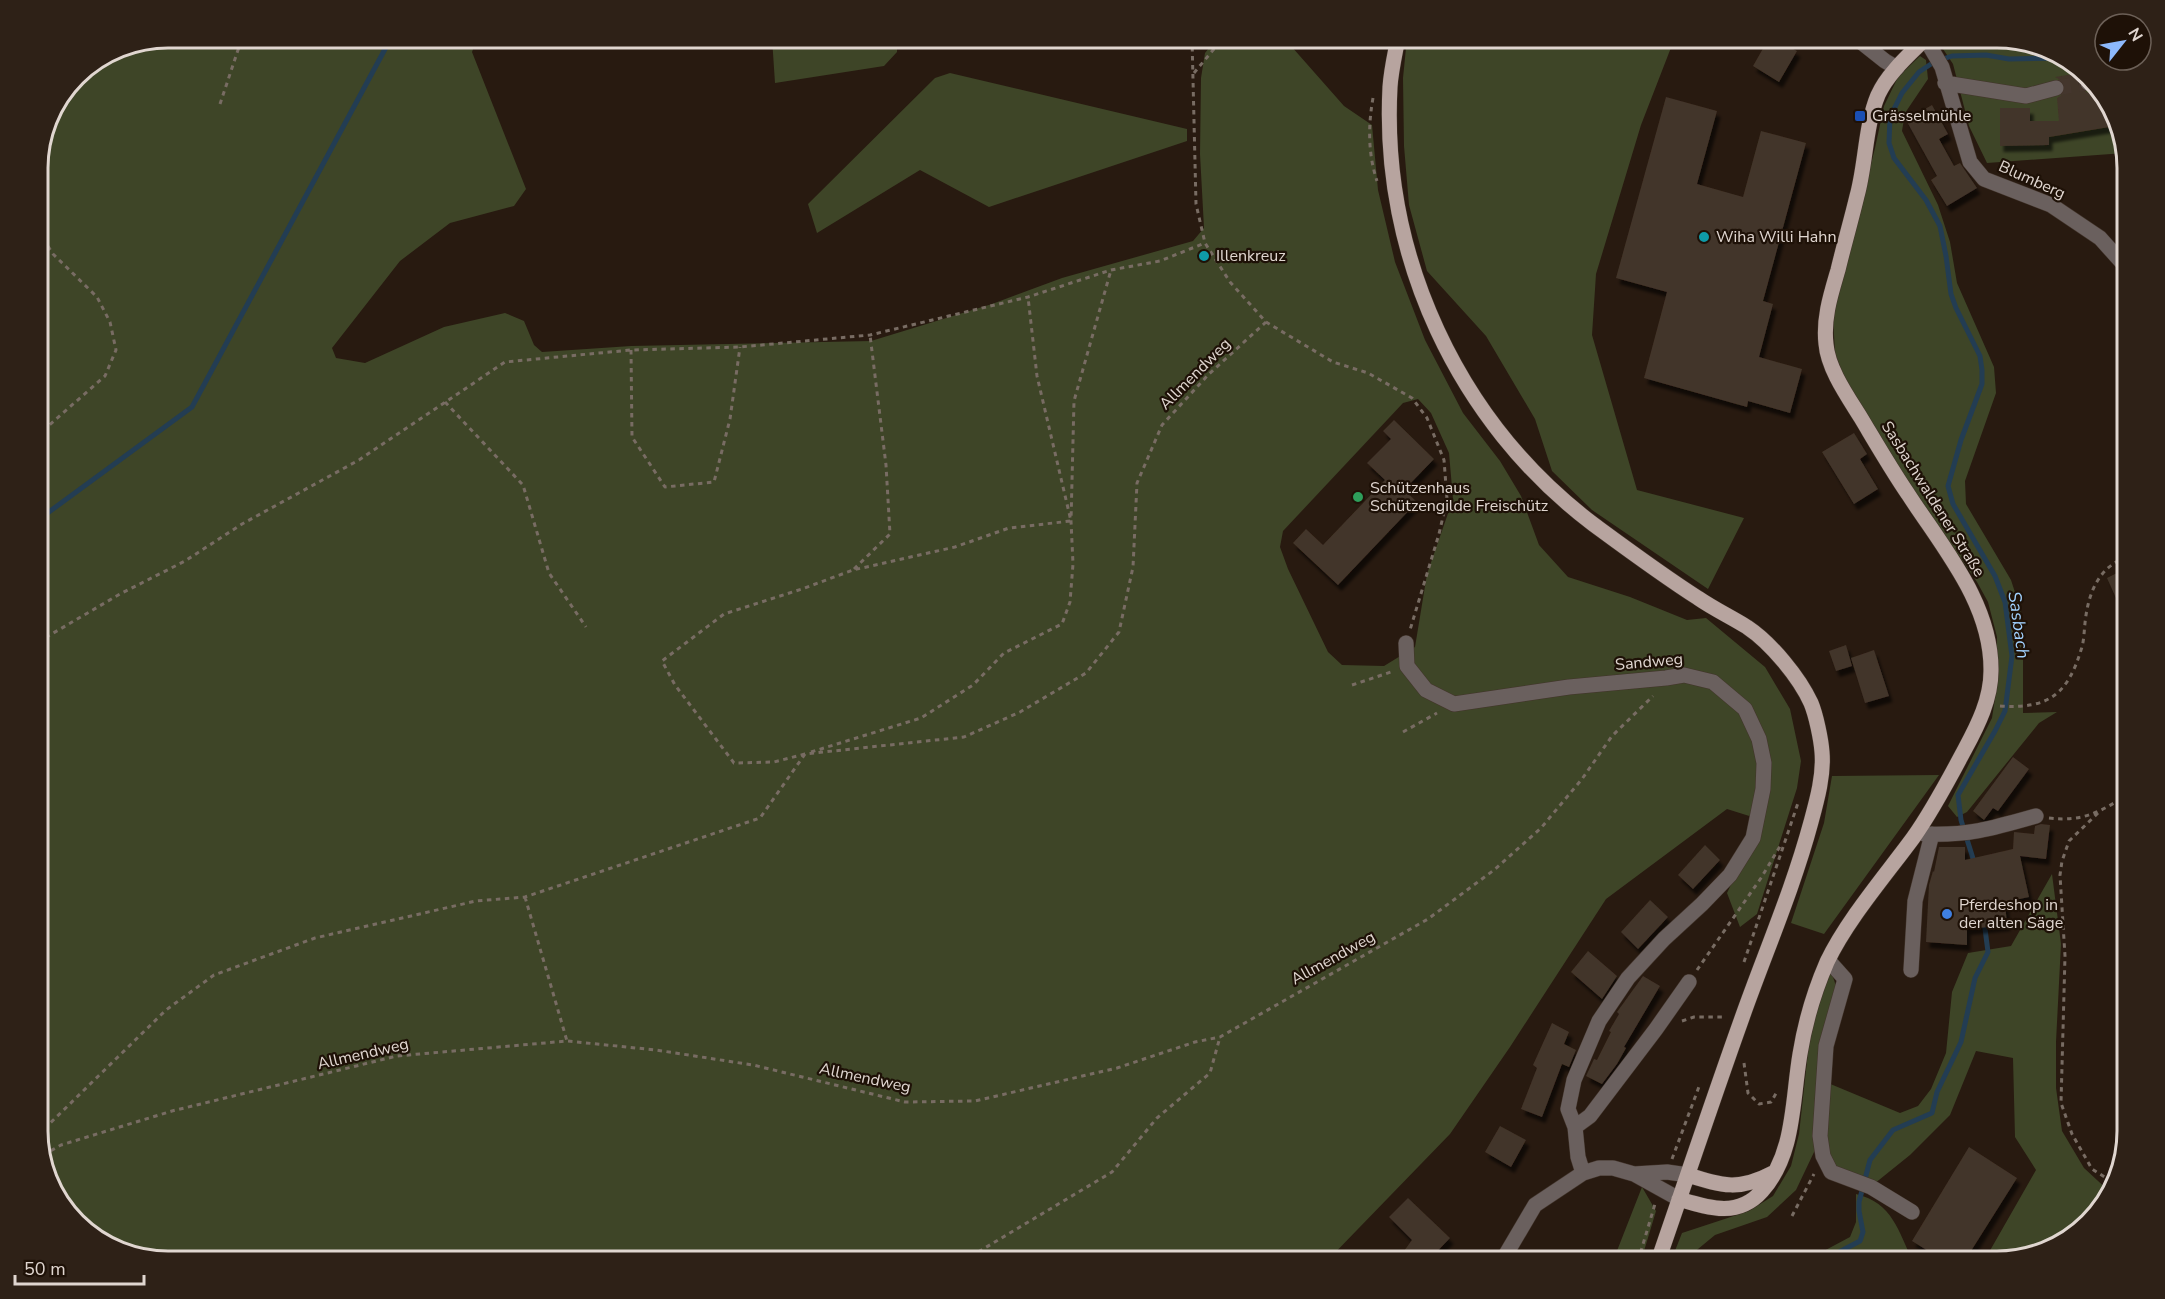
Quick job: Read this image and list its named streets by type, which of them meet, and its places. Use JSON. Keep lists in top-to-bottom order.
{
  "streets": {
    "main road": ["Sasbachwaldener Straße"],
    "street": ["Blumberg", "Sandweg"],
    "path": ["Allmendweg"]
  },
  "crossings": [
    ["Allmendweg", "Sandweg"]
  ],
  "water": ["Sasbach"],
  "places": {
    "transit": ["Grässelmühle"],
    "other": [
      "Wiha Willi Hahn",
      "Illenkreuz",
      "Schützenhaus Schützengilde Freischütz",
      "Pferdeshop in der alten Säge"
    ]
  },
  "scale_bar": "50 m",
  "north": "top right"
}
